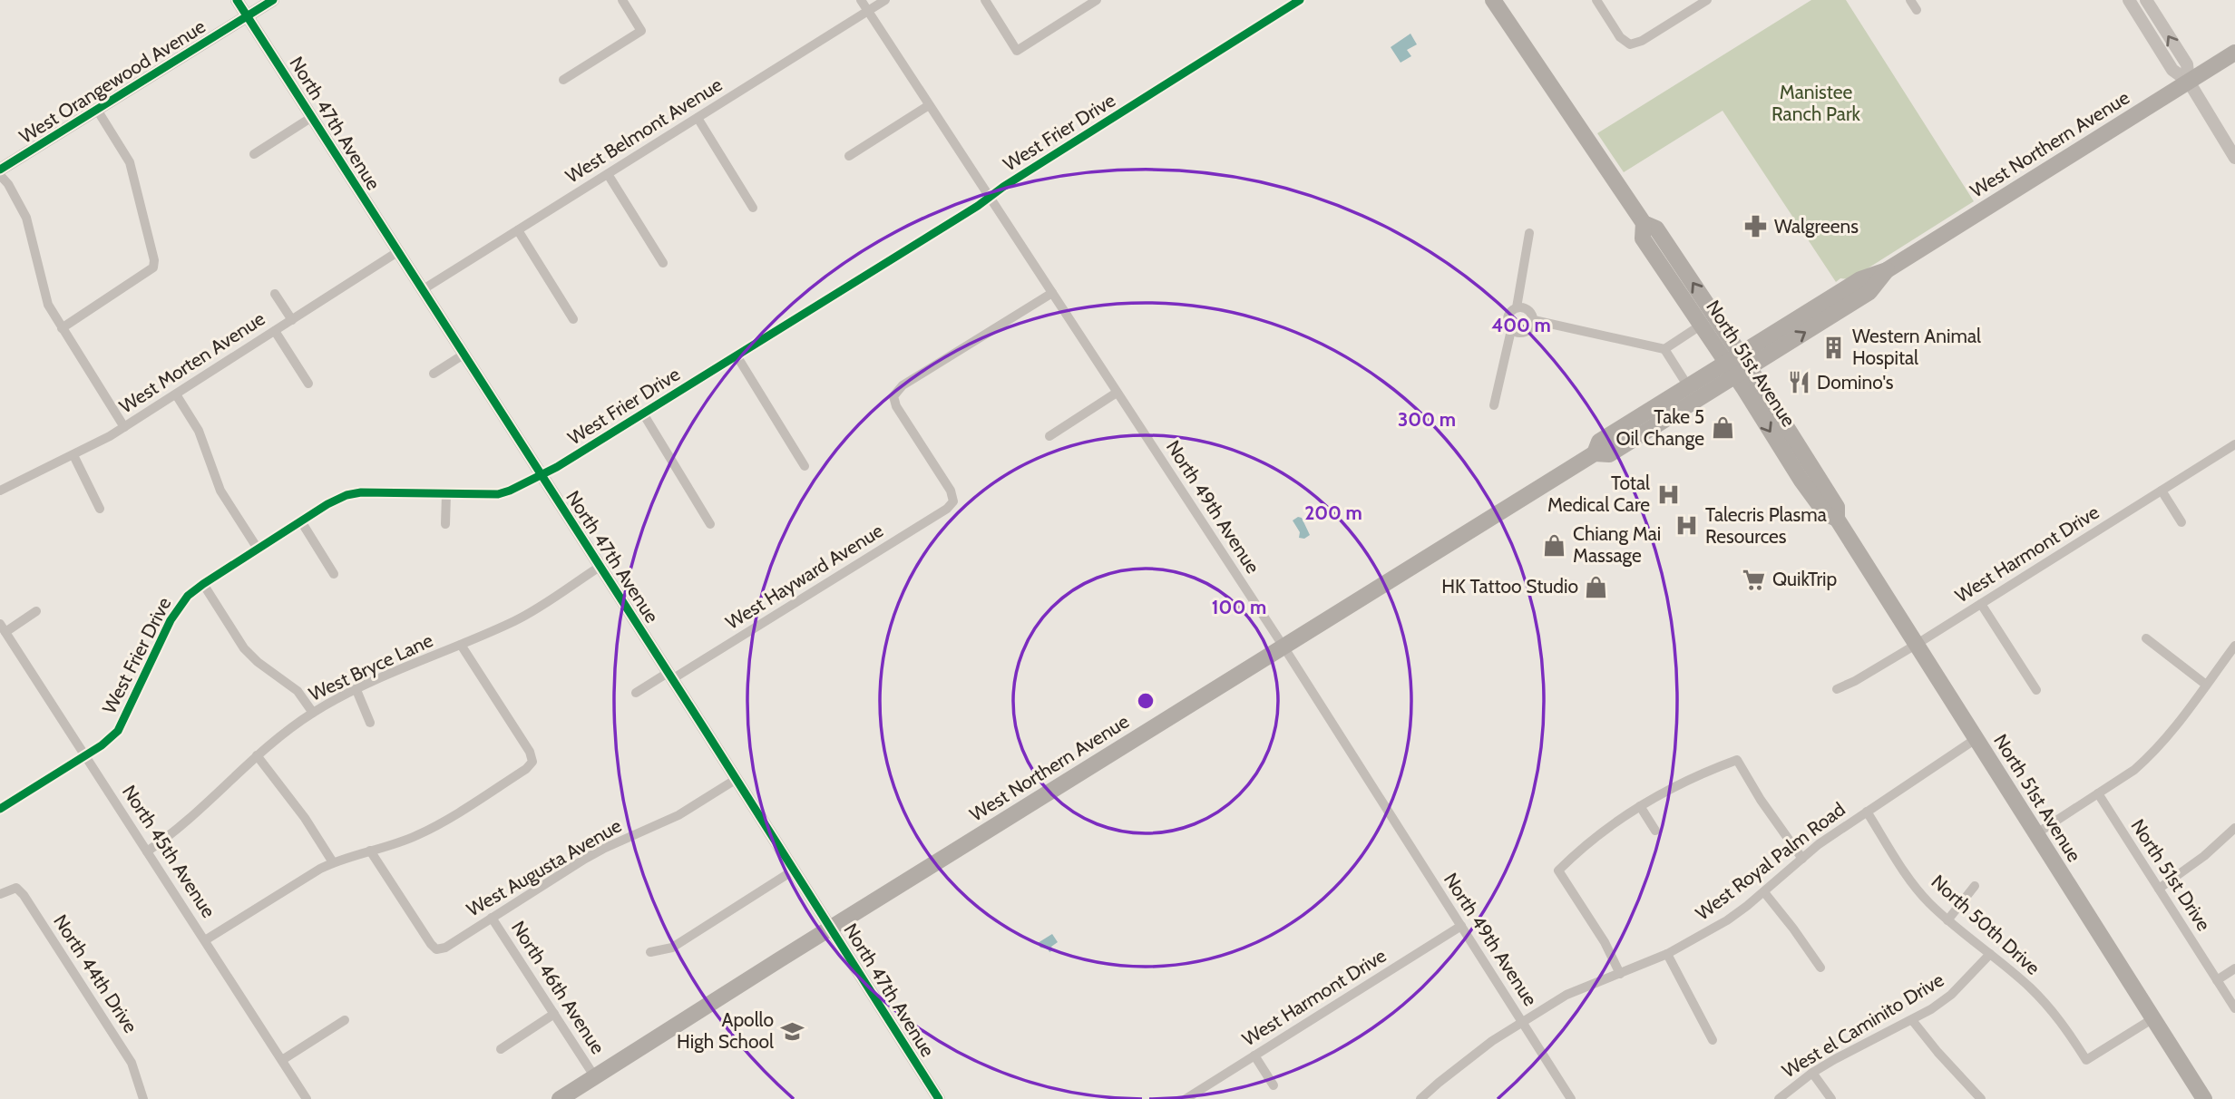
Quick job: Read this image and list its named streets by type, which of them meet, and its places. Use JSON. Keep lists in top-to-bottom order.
{
  "streets": {
    "main road": ["West Northern Avenue", "North 51st Avenue"],
    "street": [
      "West Orangewood Avenue",
      "North 47th Avenue",
      "West Belmont Avenue",
      "West Frier Drive",
      "West Morten Avenue",
      "North 49th Avenue",
      "West Harmont Drive",
      "West Hayward Avenue",
      "West Bryce Lane",
      "North 45th Avenue",
      "West Royal Palm Road",
      "West Augusta Avenue",
      "North 51st Drive",
      "North 50th Drive",
      "North 44th Drive",
      "North 46th Avenue",
      "West el Caminito Drive"
    ]
  },
  "crossings": [
    ["West Orangewood Avenue", "North 47th Avenue"],
    ["North 47th Avenue", "West Belmont Avenue"],
    ["North 47th Avenue", "West Frier Drive"],
    ["North 47th Avenue", "West Northern Avenue"],
    ["North 47th Avenue", "West Morten Avenue"],
    ["North 47th Avenue", "West Hayward Avenue"],
    ["North 47th Avenue", "West Bryce Lane"],
    ["North 47th Avenue", "West Augusta Avenue"],
    ["West Belmont Avenue", "North 49th Avenue"],
    ["West Frier Drive", "North 49th Avenue"],
    ["West Frier Drive", "North 45th Avenue"],
    ["West Northern Avenue", "North 51st Avenue"],
    ["West Northern Avenue", "North 49th Avenue"],
    ["West Northern Avenue", "North 46th Avenue"],
    ["North 51st Avenue", "West Harmont Drive"],
    ["North 51st Avenue", "West Royal Palm Road"],
    ["North 51st Avenue", "North 50th Drive"],
    ["North 49th Avenue", "West Harmont Drive"],
    ["North 49th Avenue", "West Hayward Avenue"],
    ["North 49th Avenue", "West Royal Palm Road"],
    ["West Bryce Lane", "North 45th Avenue"],
    ["West Royal Palm Road", "North 50th Drive"],
    ["West Augusta Avenue", "North 46th Avenue"],
    ["North 50th Drive", "West el Caminito Drive"]
  ],
  "parks": ["Manistee Ranch Park"],
  "places": {
    "pharmacy": ["Walgreens"],
    "building": ["Western Animal Hospital"],
    "restaurant": ["Domino's"],
    "shop": ["Take 5 Oil Change", "Chiang Mai Massage", "HK Tattoo Studio"],
    "hospital": ["Total Medical Care", "Talecris Plasma Resources"],
    "supermarket": ["QuikTrip"],
    "school or university": ["Apollo High School"]
  },
  "rings": [
    "400 m",
    "300 m",
    "200 m",
    "100 m"
  ]
}
